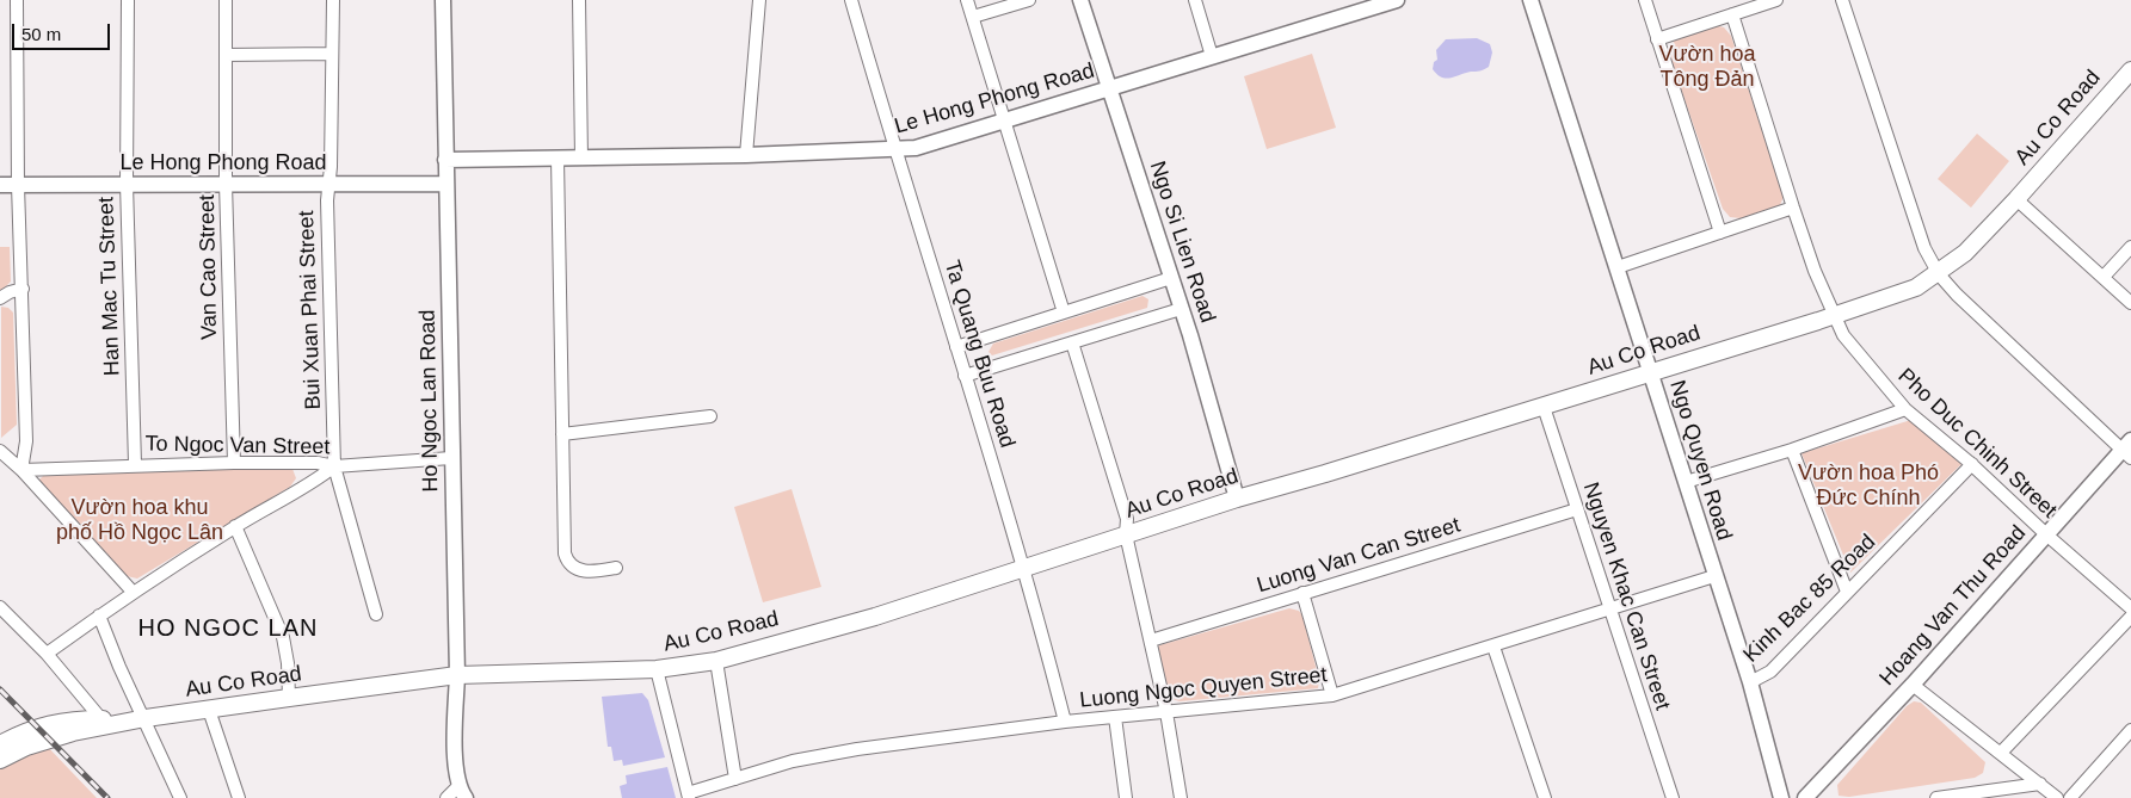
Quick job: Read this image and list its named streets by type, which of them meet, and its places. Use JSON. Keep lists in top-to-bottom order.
{
  "streets": {
    "main road": ["Au Co Road"],
    "street": [
      "Le Hong Phong Road",
      "Ngo Si Lien Road",
      "Van Cao Street",
      "Han Mac Tu Street",
      "Bui Xuan Phai Street",
      "Ta Quang Buu Road",
      "Ho Ngoc Lan Road",
      "Pho Duc Chinh Street",
      "To Ngoc Van Street",
      "Ngo Quyen Road",
      "Luong Van Can Street",
      "Nguyen Khac Can Street",
      "Kinh Bac 85 Road",
      "Hoang Van Thu Road",
      "Luong Ngoc Quyen Street"
    ]
  },
  "crossings": [
    ["Le Hong Phong Road", "Ngo Si Lien Road"],
    ["Le Hong Phong Road", "Van Cao Street"],
    ["Le Hong Phong Road", "Han Mac Tu Street"],
    ["Le Hong Phong Road", "Bui Xuan Phai Street"],
    ["Le Hong Phong Road", "Ta Quang Buu Road"],
    ["Le Hong Phong Road", "Ho Ngoc Lan Road"],
    ["Au Co Road", "Ngo Si Lien Road"],
    ["Au Co Road", "Ta Quang Buu Road"],
    ["Au Co Road", "Ho Ngoc Lan Road"],
    ["Au Co Road", "Pho Duc Chinh Street"],
    ["Au Co Road", "Ngo Quyen Road"],
    ["Au Co Road", "Nguyen Khac Can Street"],
    ["Van Cao Street", "To Ngoc Van Street"],
    ["Han Mac Tu Street", "To Ngoc Van Street"],
    ["Bui Xuan Phai Street", "To Ngoc Van Street"],
    ["Ta Quang Buu Road", "Luong Ngoc Quyen Street"],
    ["Ho Ngoc Lan Road", "To Ngoc Van Street"],
    ["Pho Duc Chinh Street", "Kinh Bac 85 Road"],
    ["Pho Duc Chinh Street", "Hoang Van Thu Road"],
    ["Ngo Quyen Road", "Kinh Bac 85 Road"],
    ["Ngo Quyen Road", "Luong Ngoc Quyen Street"],
    ["Luong Van Can Street", "Nguyen Khac Can Street"],
    ["Nguyen Khac Can Street", "Luong Ngoc Quyen Street"]
  ],
  "districts": ["HO NGOC LAN"],
  "parks": ["Vườn hoa Tông Đản", "Vườn hoa Phó Đức Chính", "Vườn hoa khu phố Hồ Ngọc Lân"],
  "scale_bar": "50 m"
}
